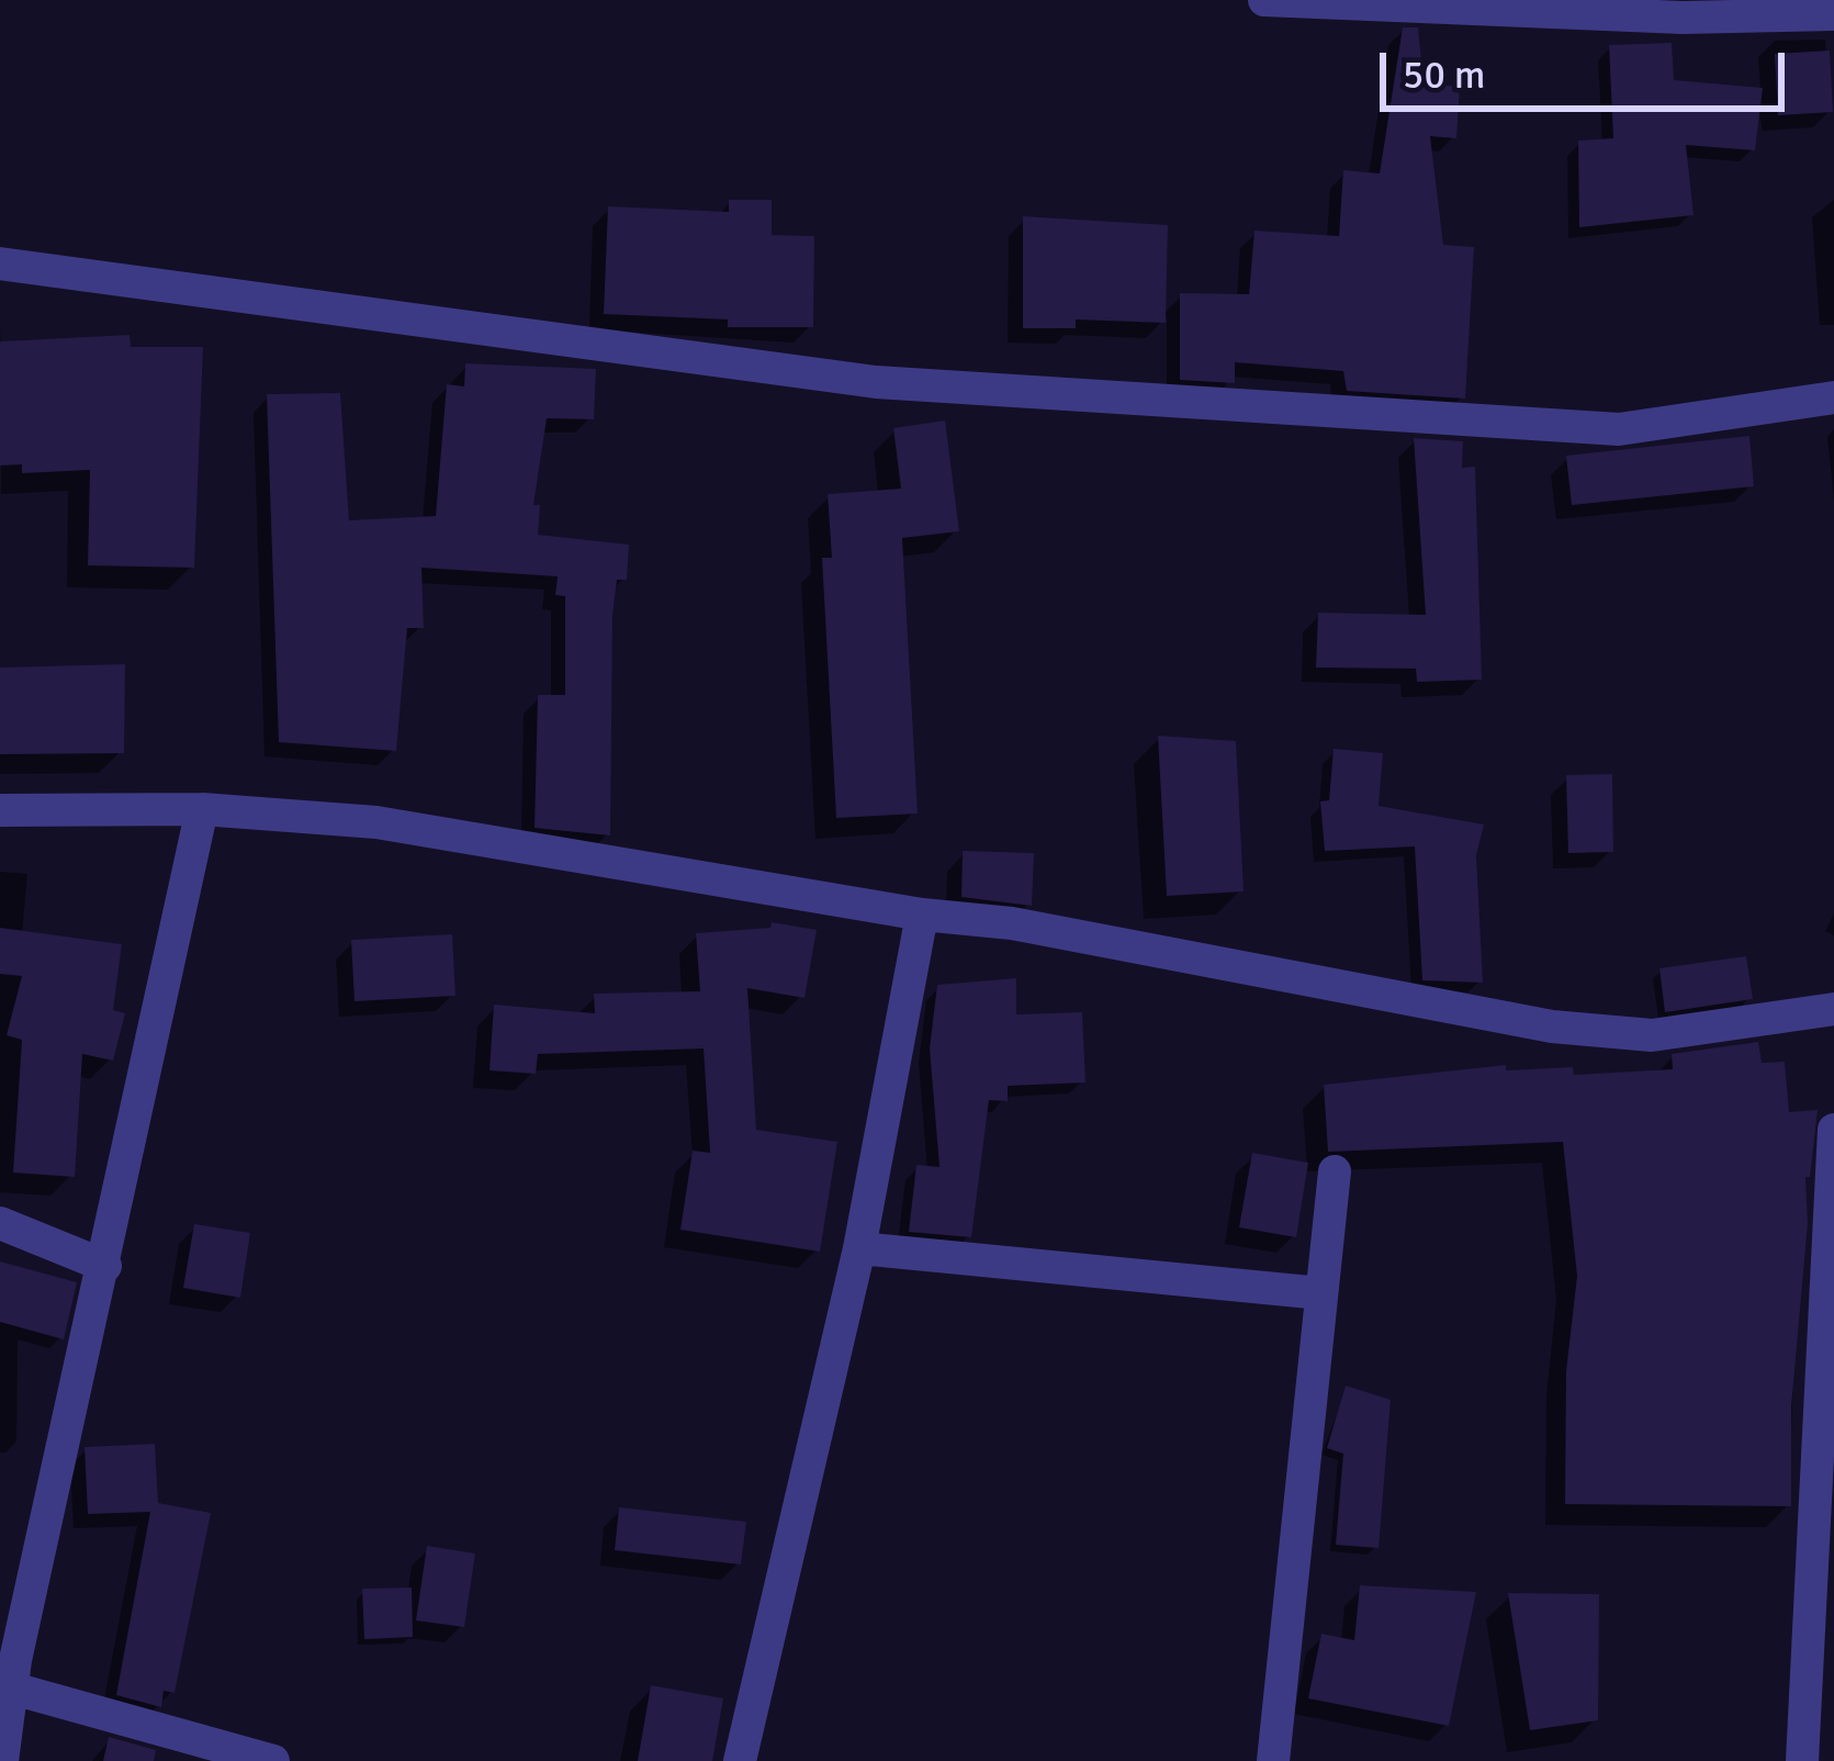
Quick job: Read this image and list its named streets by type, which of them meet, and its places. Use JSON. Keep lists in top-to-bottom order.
{
  "scale_bar": "50 m"
}
